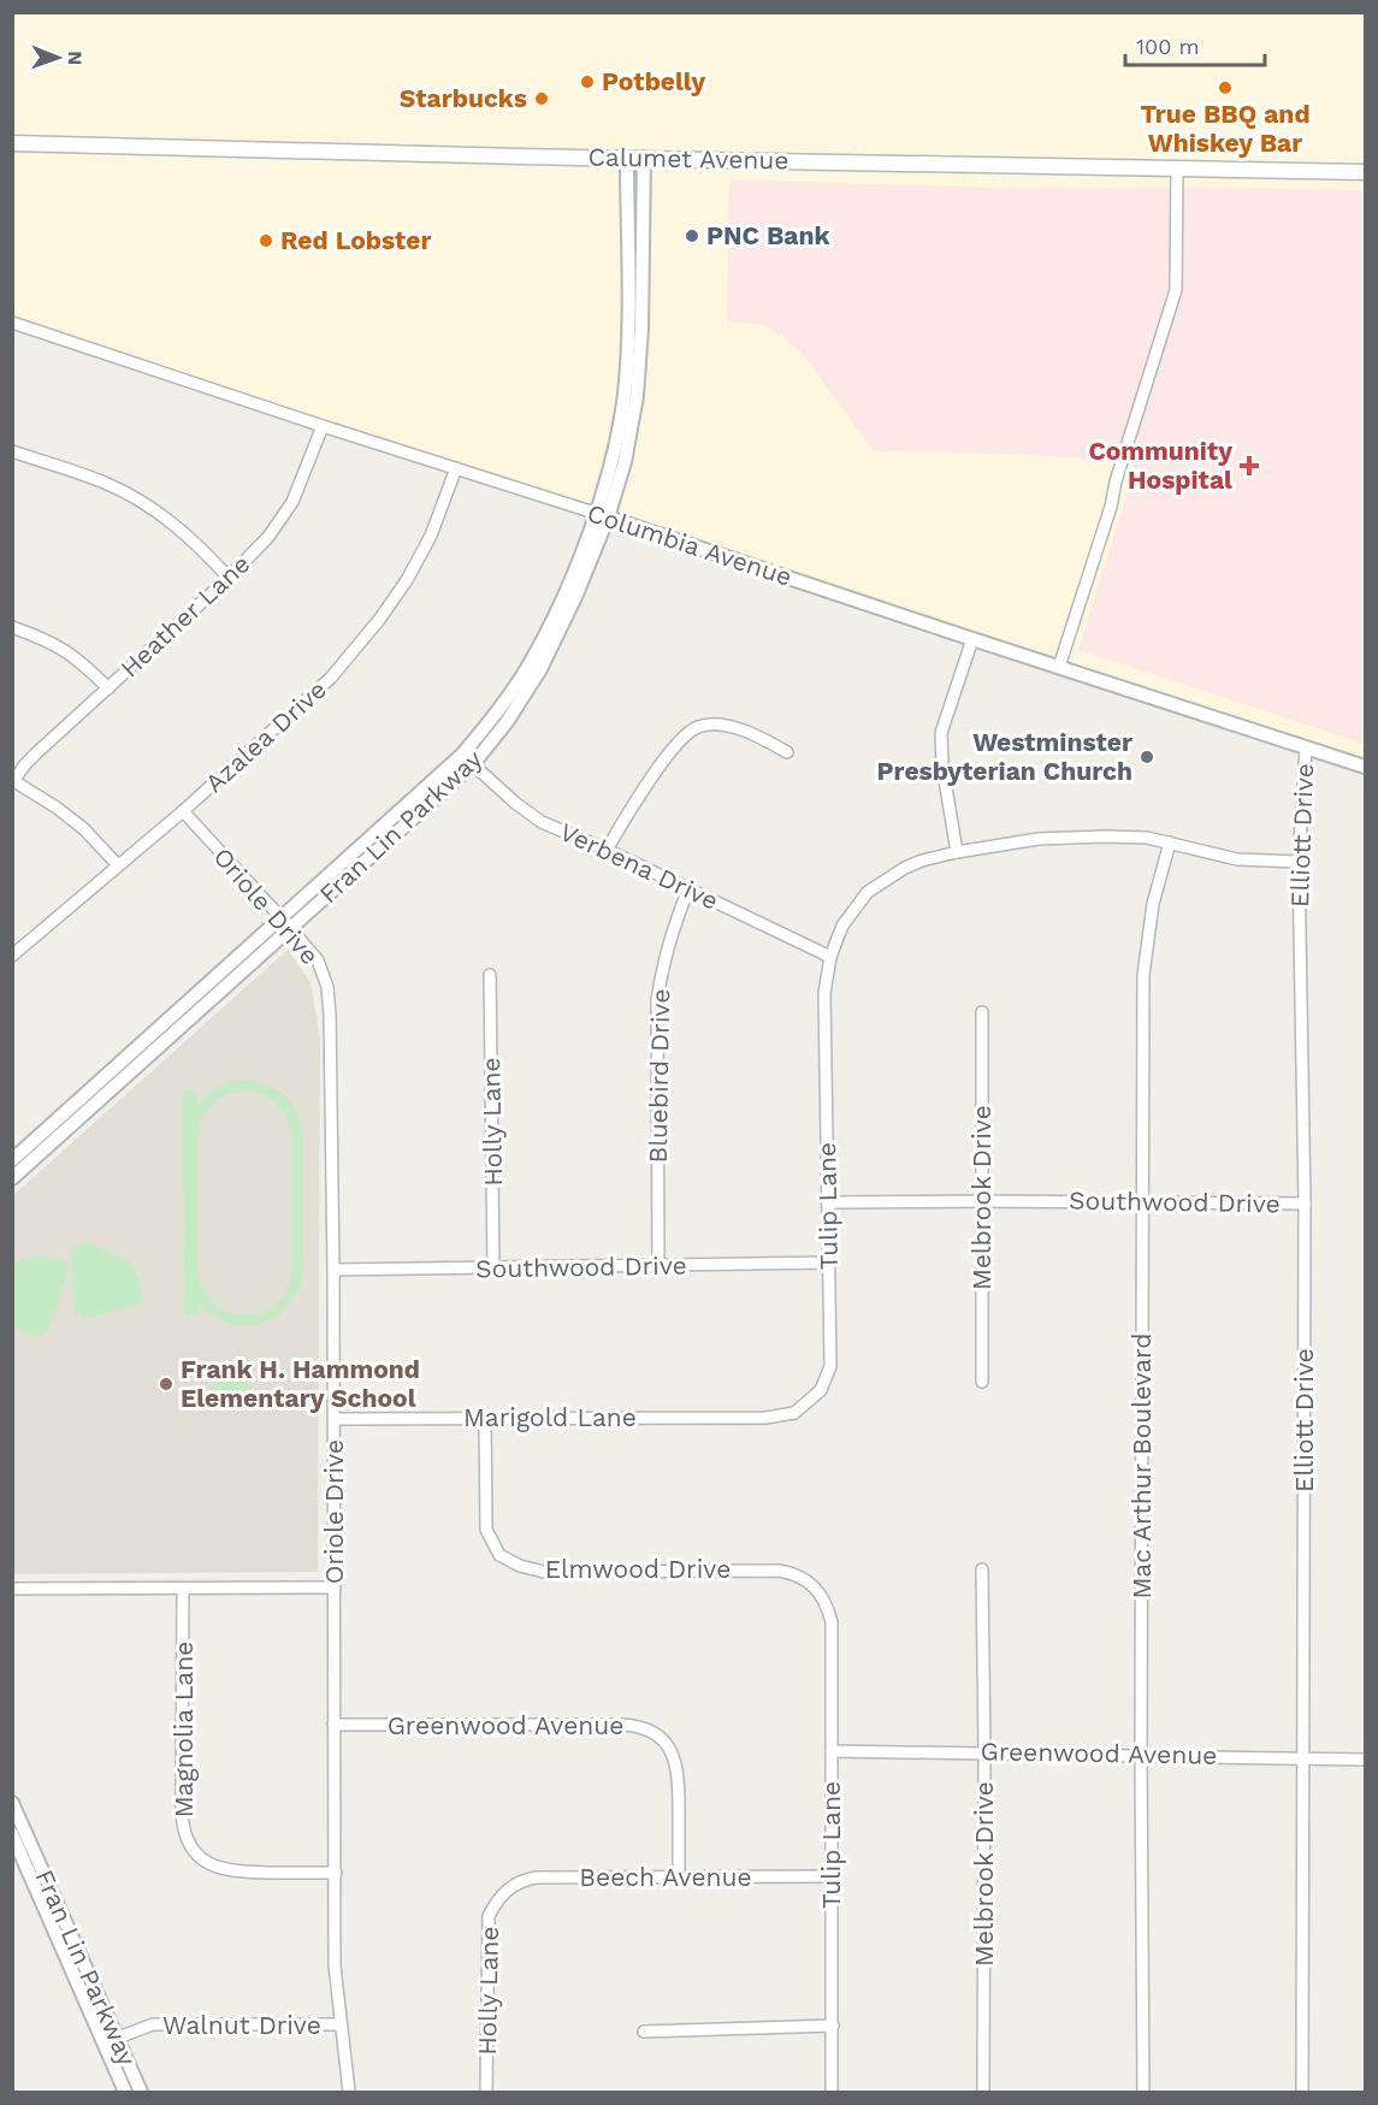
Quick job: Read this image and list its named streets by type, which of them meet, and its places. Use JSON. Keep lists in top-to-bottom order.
{
  "streets": {
    "main road": ["Calumet Avenue"],
    "street": [
      "Columbia Avenue",
      "Heather Lane",
      "Azalea Drive",
      "Fran Lin Parkway",
      "Elliott Drive",
      "Verbena Drive",
      "Oriole Drive",
      "Bluebird Drive",
      "Holly Lane",
      "Melbrook Drive",
      "Southwood Drive",
      "Tulip Lane",
      "Marigold Lane",
      "Mac Arthur Boulevard",
      "Elmwood Drive",
      "Greenwood Avenue",
      "Magnolia Lane",
      "Beech Avenue",
      "Walnut Drive"
    ]
  },
  "crossings": [
    ["Calumet Avenue", "Fran Lin Parkway"],
    ["Columbia Avenue", "Heather Lane"],
    ["Columbia Avenue", "Azalea Drive"],
    ["Columbia Avenue", "Fran Lin Parkway"],
    ["Columbia Avenue", "Elliott Drive"],
    ["Azalea Drive", "Oriole Drive"],
    ["Fran Lin Parkway", "Verbena Drive"],
    ["Fran Lin Parkway", "Oriole Drive"],
    ["Fran Lin Parkway", "Walnut Drive"],
    ["Elliott Drive", "Southwood Drive"],
    ["Elliott Drive", "Tulip Lane"],
    ["Elliott Drive", "Greenwood Avenue"],
    ["Verbena Drive", "Bluebird Drive"],
    ["Verbena Drive", "Tulip Lane"],
    ["Oriole Drive", "Southwood Drive"],
    ["Oriole Drive", "Marigold Lane"],
    ["Oriole Drive", "Greenwood Avenue"],
    ["Oriole Drive", "Magnolia Lane"],
    ["Oriole Drive", "Walnut Drive"],
    ["Bluebird Drive", "Southwood Drive"],
    ["Holly Lane", "Southwood Drive"],
    ["Holly Lane", "Beech Avenue"],
    ["Melbrook Drive", "Southwood Drive"],
    ["Melbrook Drive", "Greenwood Avenue"],
    ["Southwood Drive", "Tulip Lane"],
    ["Southwood Drive", "Mac Arthur Boulevard"],
    ["Tulip Lane", "Marigold Lane"],
    ["Tulip Lane", "Mac Arthur Boulevard"],
    ["Tulip Lane", "Elmwood Drive"],
    ["Tulip Lane", "Greenwood Avenue"],
    ["Tulip Lane", "Beech Avenue"],
    ["Marigold Lane", "Elmwood Drive"],
    ["Mac Arthur Boulevard", "Greenwood Avenue"],
    ["Greenwood Avenue", "Beech Avenue"]
  ],
  "places": {
    "other": [
      "Potbelly",
      "True BBQ and Whiskey Bar",
      "Starbucks",
      "PNC Bank",
      "Red Lobster",
      "Westminster Presbyterian Church",
      "Frank H. Hammond Elementary School"
    ],
    "health": ["Community Hospital"]
  },
  "scale_bar": "100 m",
  "north": "right"
}
